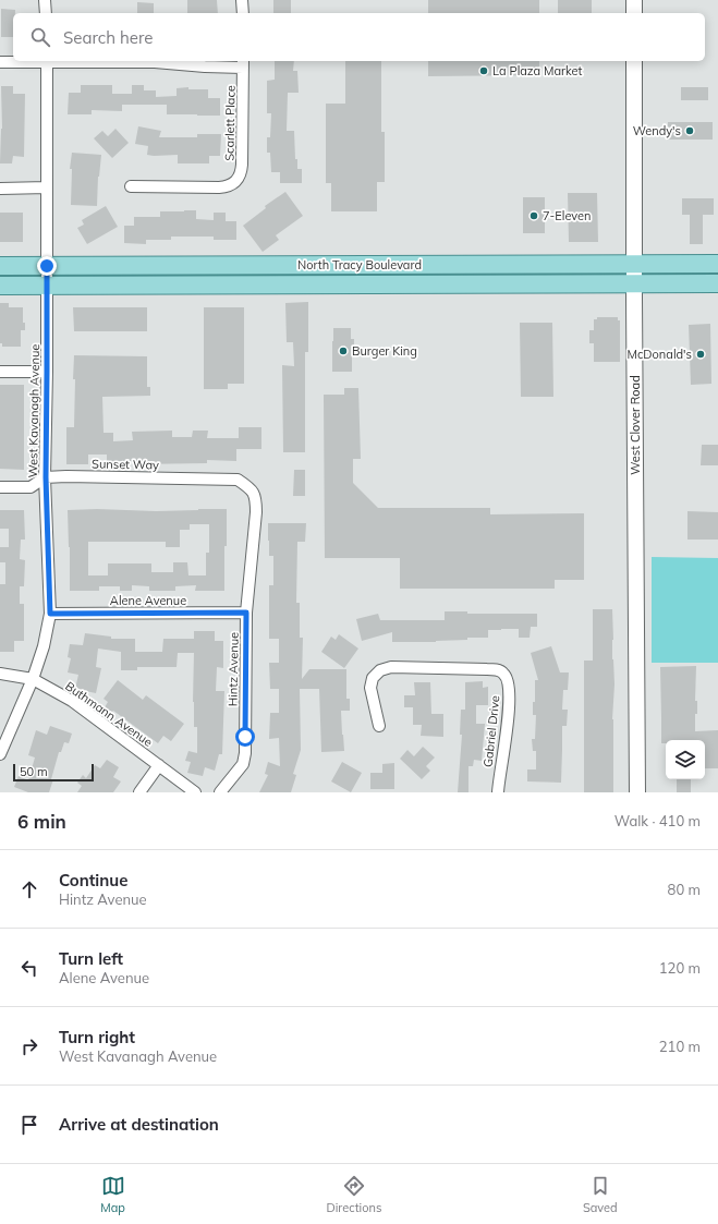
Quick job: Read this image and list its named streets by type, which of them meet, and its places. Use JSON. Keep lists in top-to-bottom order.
{
  "streets": {
    "main road": ["North Tracy Boulevard"],
    "street": [
      "Scarlett Place",
      "West Kavanagh Avenue",
      "West Clover Road",
      "Sunset Way",
      "Alene Avenue",
      "Hintz Avenue",
      "Buthmann Avenue",
      "Gabriel Drive"
    ]
  },
  "crossings": [
    ["North Tracy Boulevard", "West Kavanagh Avenue"],
    ["North Tracy Boulevard", "West Clover Road"],
    ["West Kavanagh Avenue", "Sunset Way"],
    ["West Kavanagh Avenue", "Alene Avenue"],
    ["West Kavanagh Avenue", "Buthmann Avenue"],
    ["Sunset Way", "Hintz Avenue"],
    ["Alene Avenue", "Hintz Avenue"]
  ],
  "places": [
    "La Plaza Market",
    "Wendy's",
    "7-Eleven",
    "Burger King",
    "McDonald's"
  ],
  "scale_bar": "50 m",
  "page": {
    "search": "Search here",
    "scale": "50 m",
    "heading": ["6 min", "Walk · 410 m"],
    "list": [
      ["Continue", "Hintz Avenue", "80 m"],
      ["Turn left", "Alene Avenue", "120 m"],
      ["Turn right", "West Kavanagh Avenue", "210 m"],
      "Arrive at destination"
    ],
    "nav": ["Map", "Directions", "Saved"]
  }
}
